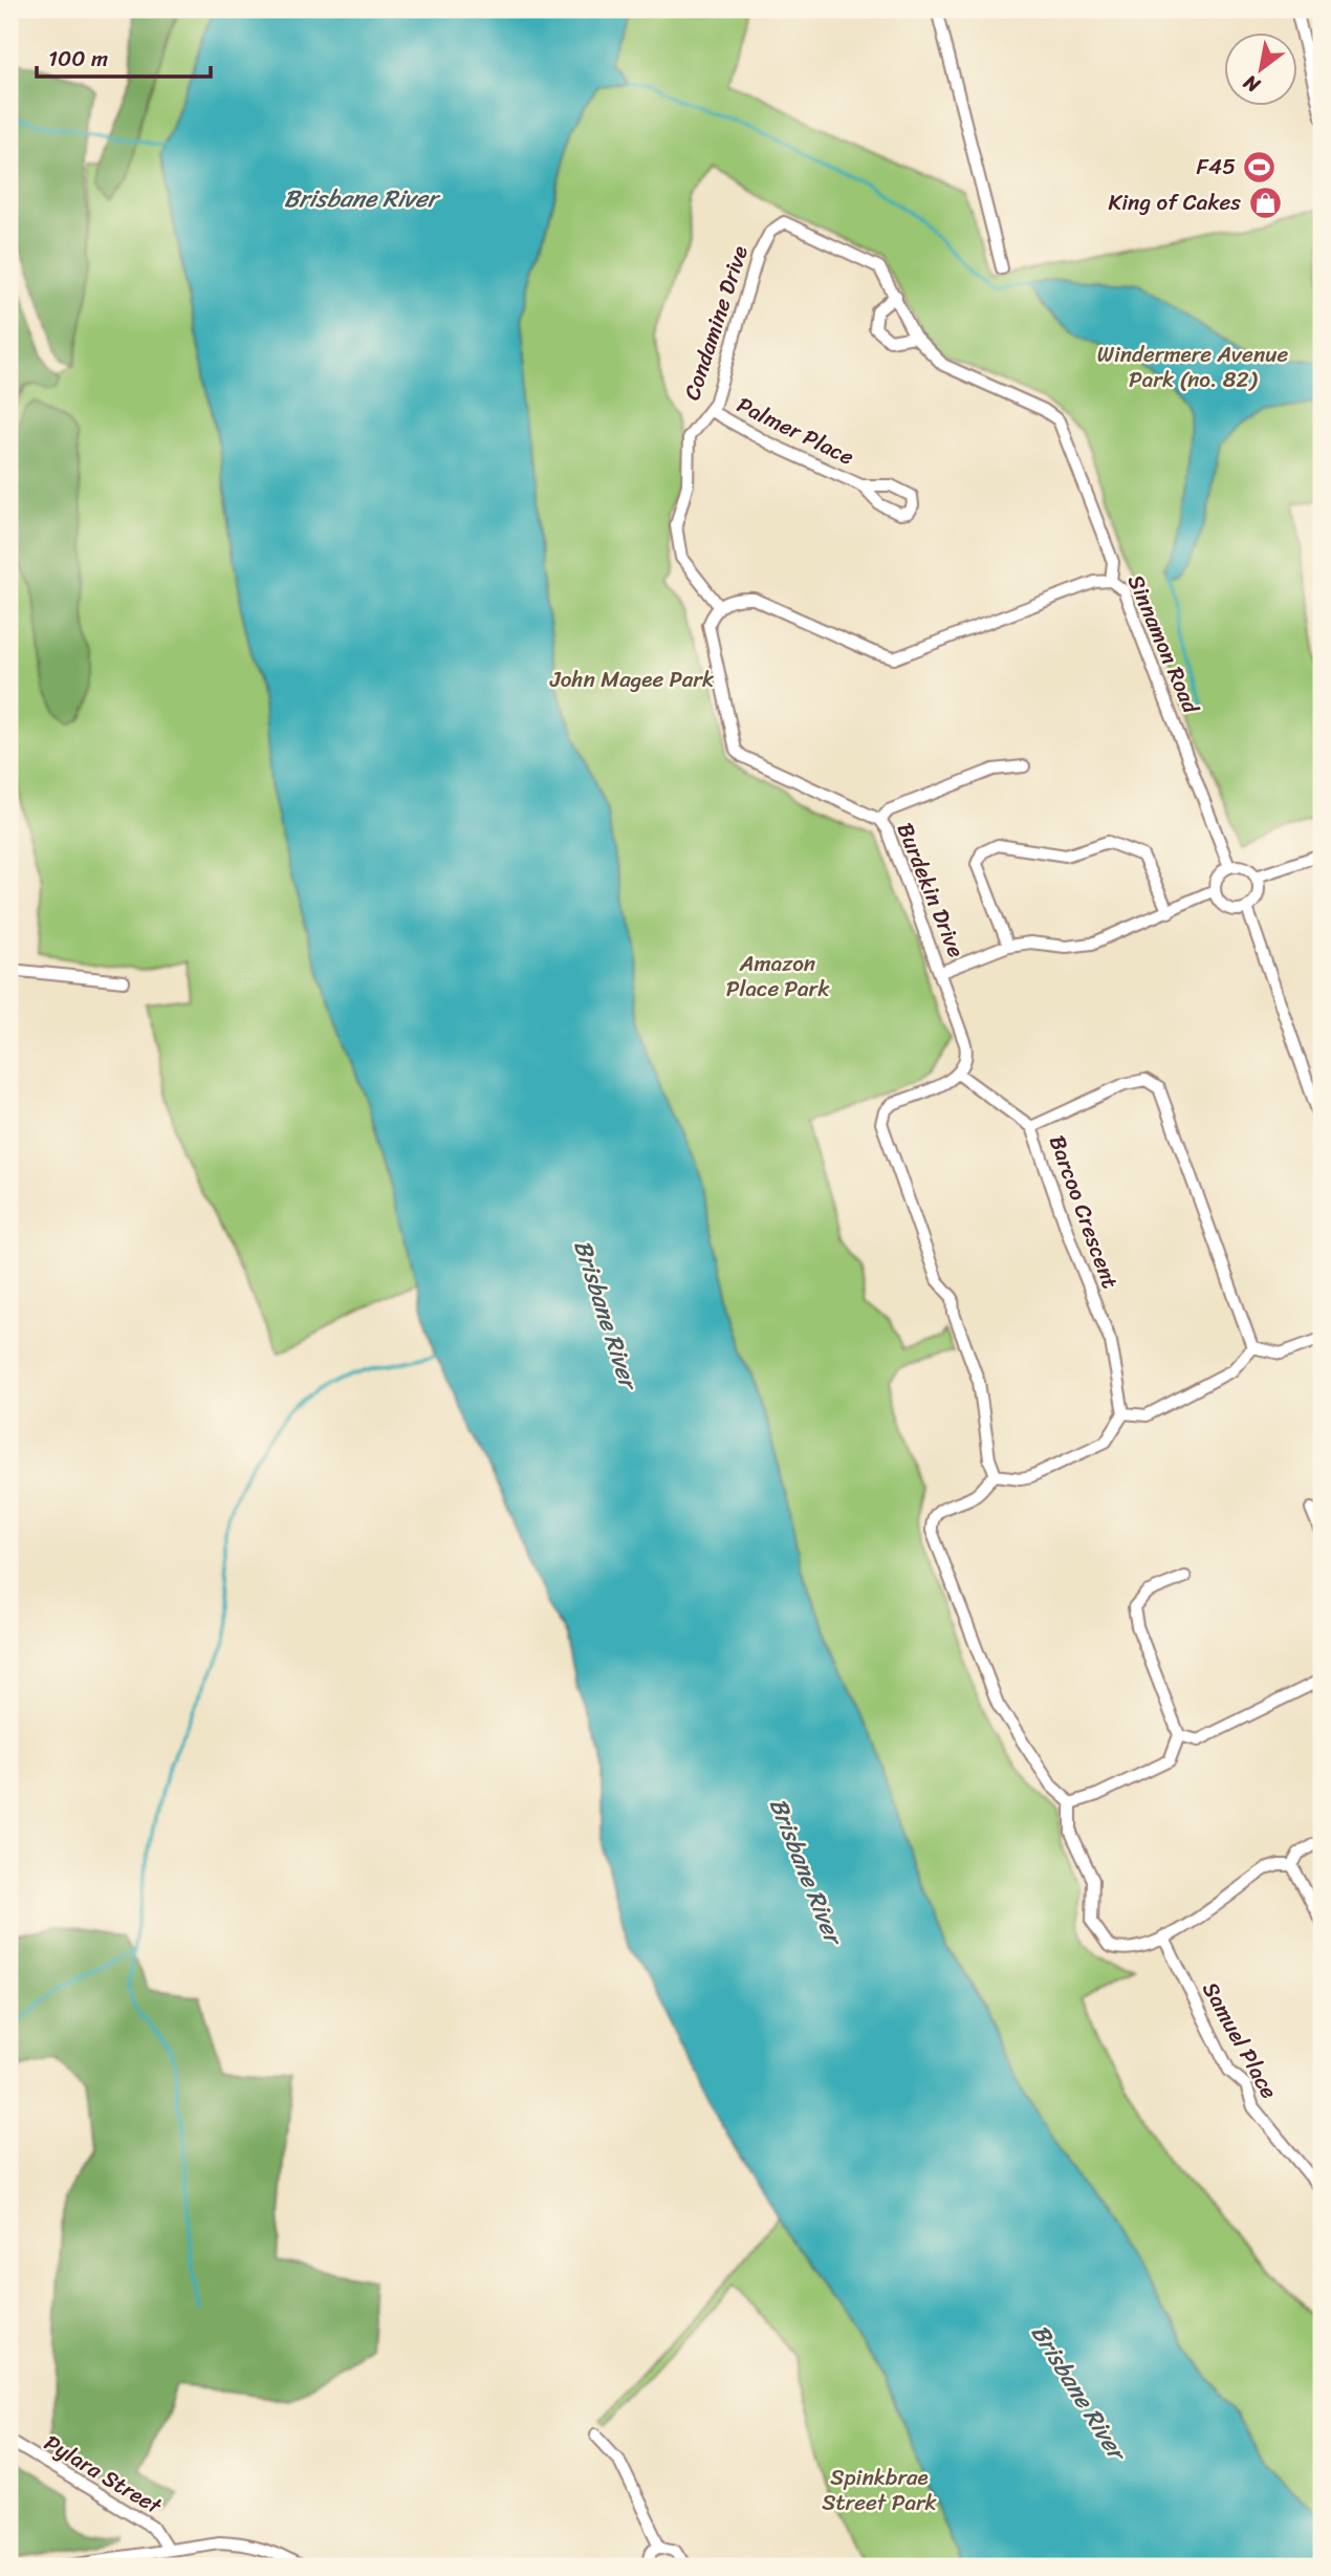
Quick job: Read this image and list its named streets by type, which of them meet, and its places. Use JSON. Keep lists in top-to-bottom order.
{
  "streets": {
    "street": [
      "Condamine Drive",
      "Palmer Place",
      "Sinnamon Road",
      "Burdekin Drive",
      "Barcoo Crescent",
      "Samuel Place",
      "Pylara Street"
    ]
  },
  "crossings": [
    ["Condamine Drive", "Palmer Place"],
    ["Condamine Drive", "Sinnamon Road"],
    ["Condamine Drive", "Burdekin Drive"]
  ],
  "water": ["Brisbane River"],
  "parks": [
    "Windermere Avenue Park (no. 82)",
    "John Magee Park",
    "Amazon Place Park",
    "Spinkbrae Street Park"
  ],
  "places": {
    "sports": ["F45"],
    "shop": ["King of Cakes"]
  },
  "scale_bar": "100 m",
  "north": "bottom left"
}
